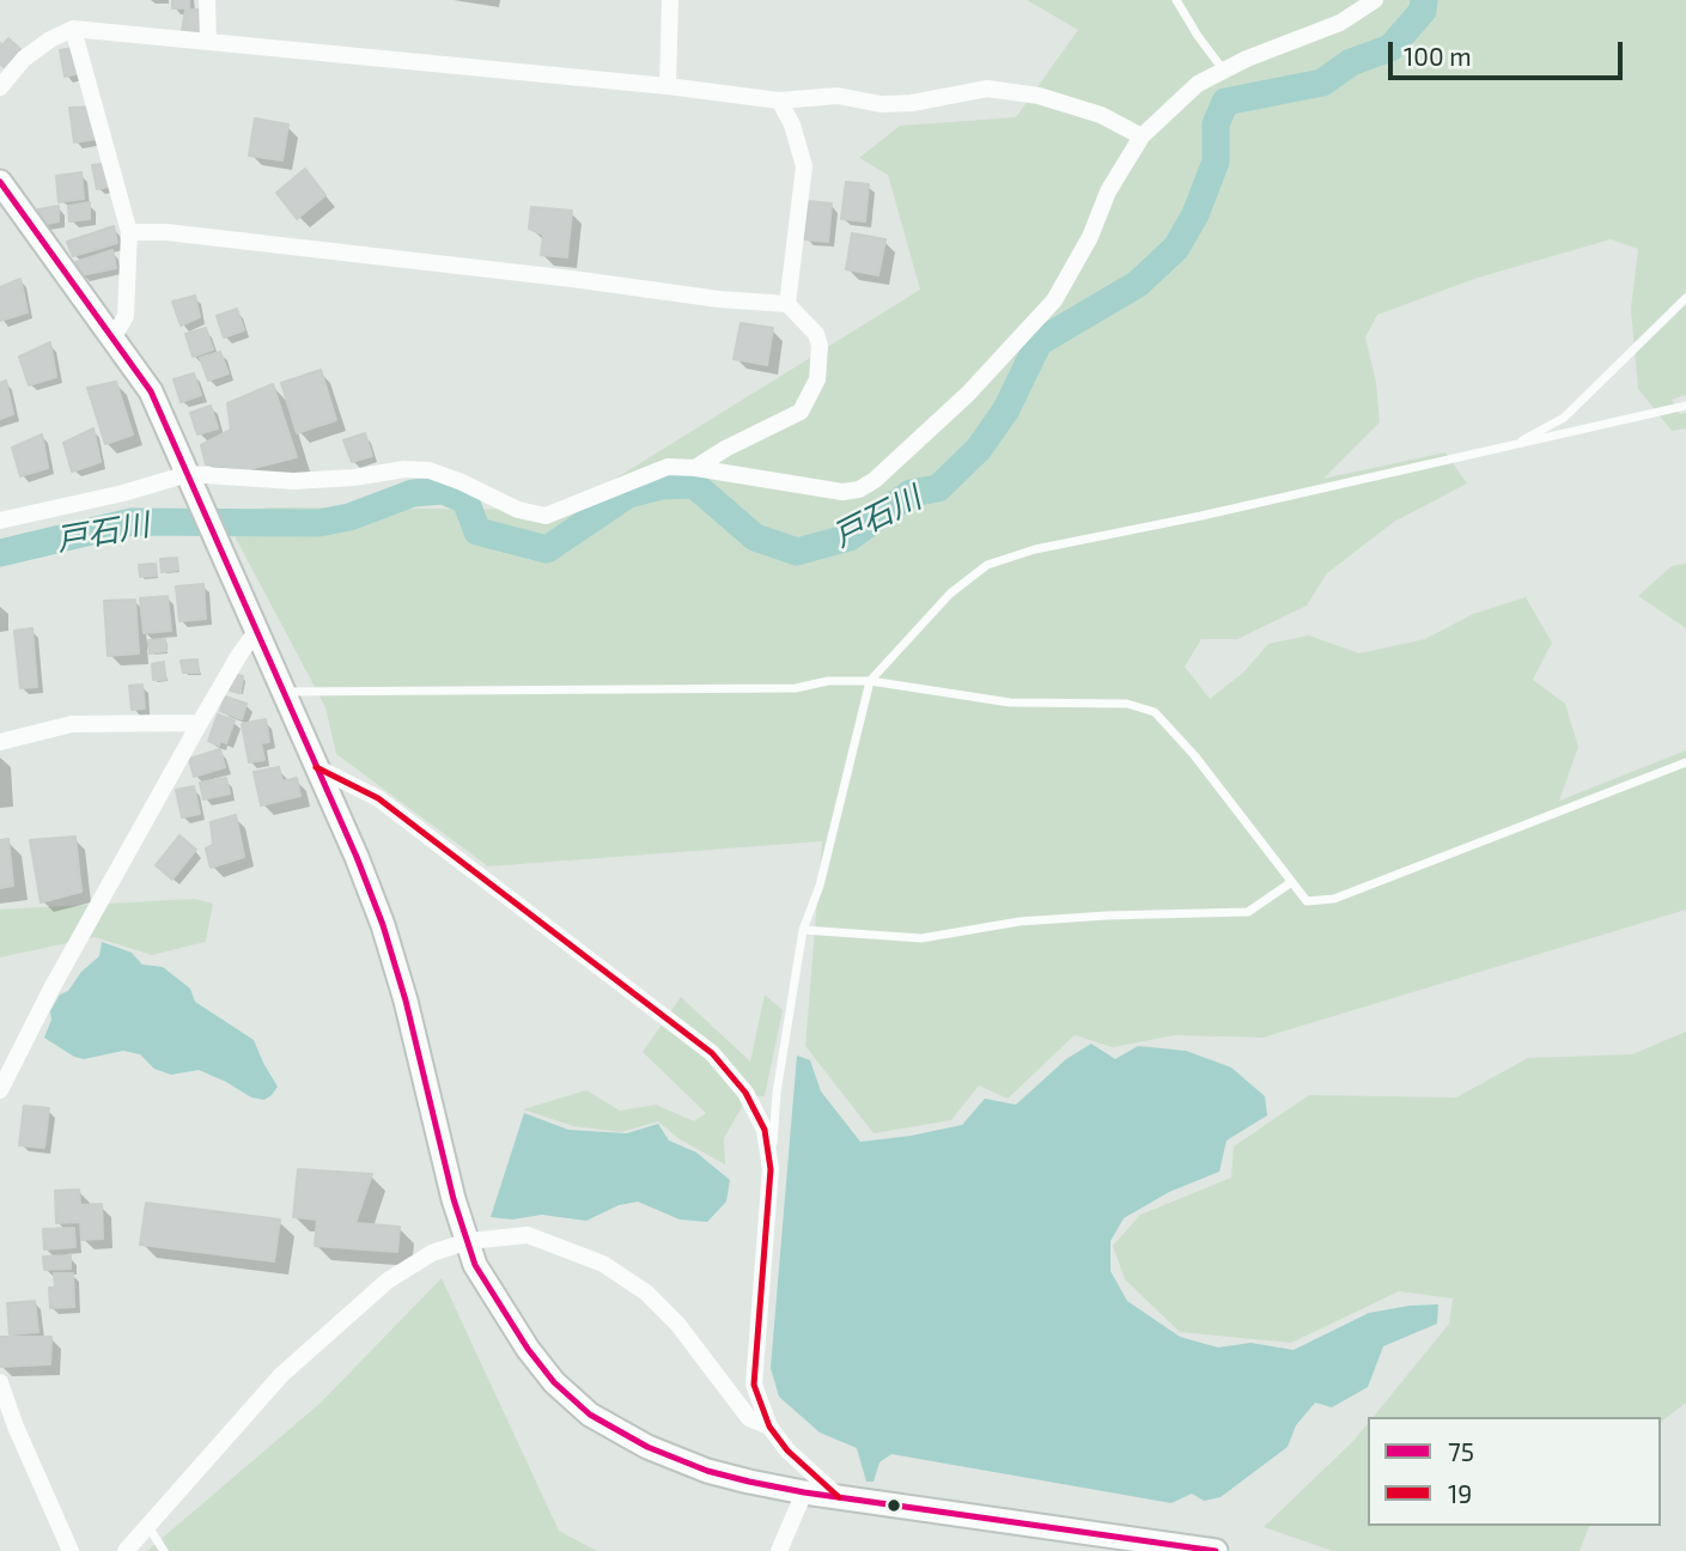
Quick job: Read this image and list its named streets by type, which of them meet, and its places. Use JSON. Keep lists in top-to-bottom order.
{
  "water": ["戸石川"],
  "lines": ["transit line 75", "transit line 19"],
  "legend": ["75", "19"],
  "scale_bar": "100 m"
}
